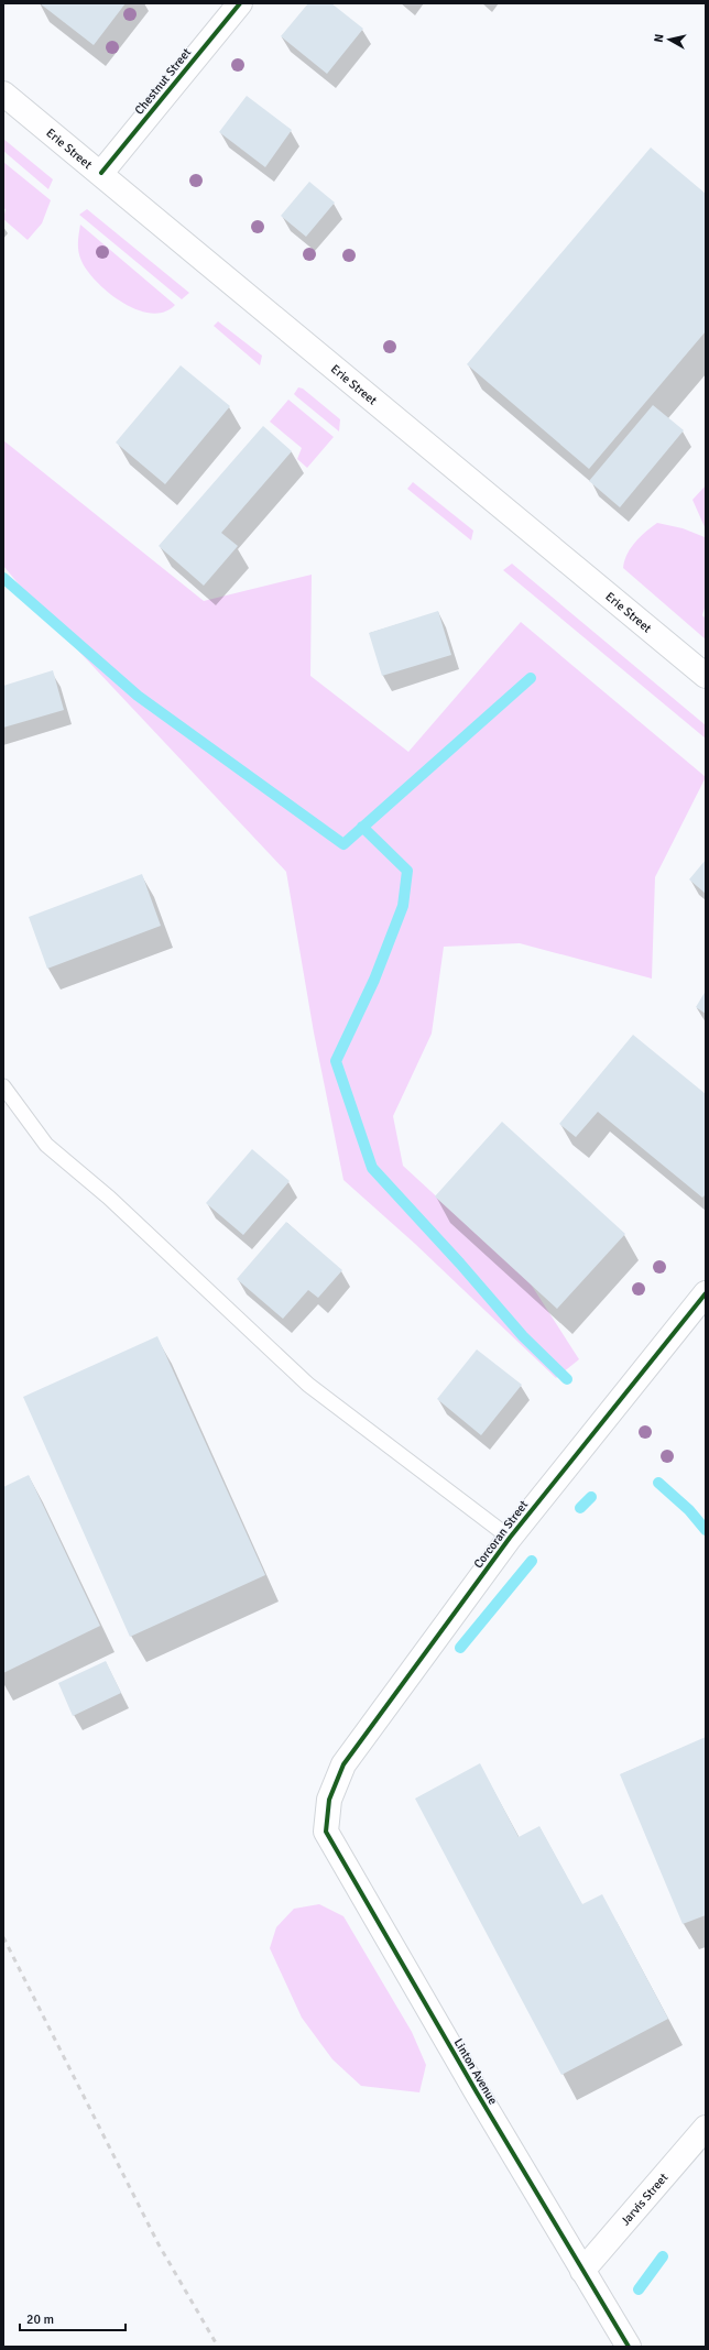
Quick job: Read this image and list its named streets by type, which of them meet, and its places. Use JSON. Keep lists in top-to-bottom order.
{
  "streets": {
    "street": [
      "Chestnut Street",
      "Erie Street",
      "Corcoran Street",
      "Linton Avenue",
      "Jarvis Street"
    ]
  },
  "crossings": [
    ["Chestnut Street", "Erie Street"],
    ["Corcoran Street", "Linton Avenue"],
    ["Linton Avenue", "Jarvis Street"]
  ],
  "scale_bar": "20 m",
  "north": "left"
}
